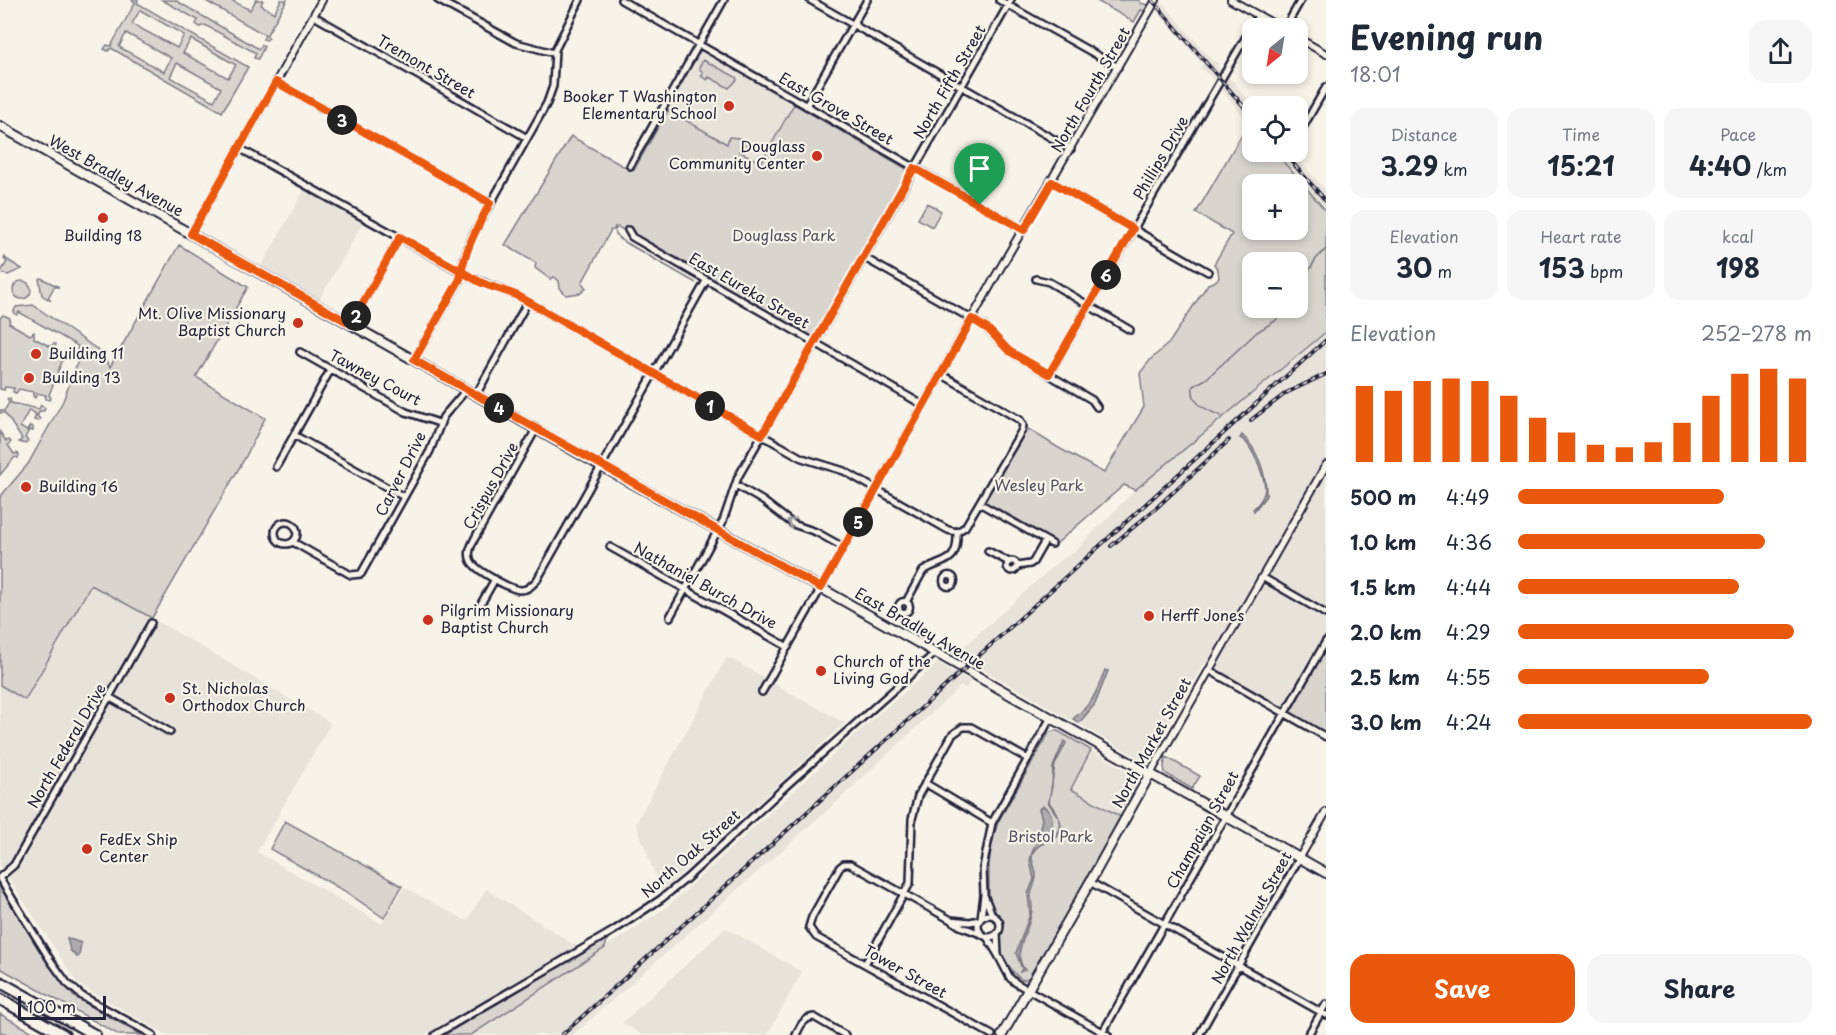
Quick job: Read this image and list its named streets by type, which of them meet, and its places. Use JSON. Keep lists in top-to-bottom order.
{
  "streets": {
    "main road": ["West Bradley Avenue", "East Bradley Avenue", "North Market Street"],
    "street": [
      "Tremont Street",
      "North Fifth Street",
      "North Fourth Street",
      "East Grove Street",
      "Phillips Drive",
      "East Eureka Street",
      "Tawney Court",
      "Carver Drive",
      "Crispus Drive",
      "Nathaniel Burch Drive",
      "North Federal Drive",
      "Champaign Street",
      "North Oak Street",
      "North Walnut Street",
      "Tower Street"
    ]
  },
  "crossings": [
    ["North Fifth Street", "East Grove Street"],
    ["North Fifth Street", "East Eureka Street"],
    ["North Fifth Street", "Nathaniel Burch Drive"],
    ["North Fifth Street", "East Bradley Avenue"],
    ["North Fourth Street", "East Grove Street"],
    ["North Fourth Street", "East Eureka Street"],
    ["North Fourth Street", "Nathaniel Burch Drive"],
    ["North Fourth Street", "East Bradley Avenue"],
    ["West Bradley Avenue", "Carver Drive"],
    ["West Bradley Avenue", "East Bradley Avenue"],
    ["East Eureka Street", "Crispus Drive"],
    ["Tawney Court", "Carver Drive"],
    ["Crispus Drive", "East Bradley Avenue"],
    ["East Bradley Avenue", "North Market Street"],
    ["East Bradley Avenue", "Champaign Street"],
    ["East Bradley Avenue", "North Oak Street"],
    ["East Bradley Avenue", "North Walnut Street"]
  ],
  "parks": ["Douglass Park", "Wesley Park", "Bristol Park"],
  "places": [
    "Booker T Washington Elementary School",
    "Douglass Community Center",
    "Building 18",
    "Mt. Olive Missionary Baptist Church",
    "Building 11",
    "Building 13",
    "Building 16",
    "Herff Jones",
    "Pilgrim Missionary Baptist Church",
    "Church of the Living God",
    "St. Nicholas Orthodox Church",
    "FedEx Ship Center"
  ],
  "scale_bar": "100 m",
  "north": "bottom left",
  "page": {
    "heading": ["Evening run", "18:01"],
    "map_buttons": ["+", "−"],
    "stats": [
      ["Distance", "3.29 km"],
      ["Time", "15:21"],
      ["Pace", "4:40 /km"],
      ["Elevation", "30 m"],
      ["Heart rate", "153 bpm"],
      ["kcal", "198"]
    ],
    "pins": [
      "3",
      "6",
      "2",
      "1",
      "4",
      "5"
    ],
    "chart": ["Elevation", "252–278 m"],
    "list": [
      {
        "name": "500 m",
        "note": "4:49"
      },
      {
        "name": "1.0 km",
        "note": "4:36"
      },
      {
        "name": "1.5 km",
        "note": "4:44"
      },
      {
        "name": "2.0 km",
        "note": "4:29"
      },
      {
        "name": "2.5 km",
        "note": "4:55"
      },
      {
        "name": "3.0 km",
        "note": "4:24"
      }
    ],
    "buttons": ["Save", "Share"],
    "scale": "100 m"
  }
}
